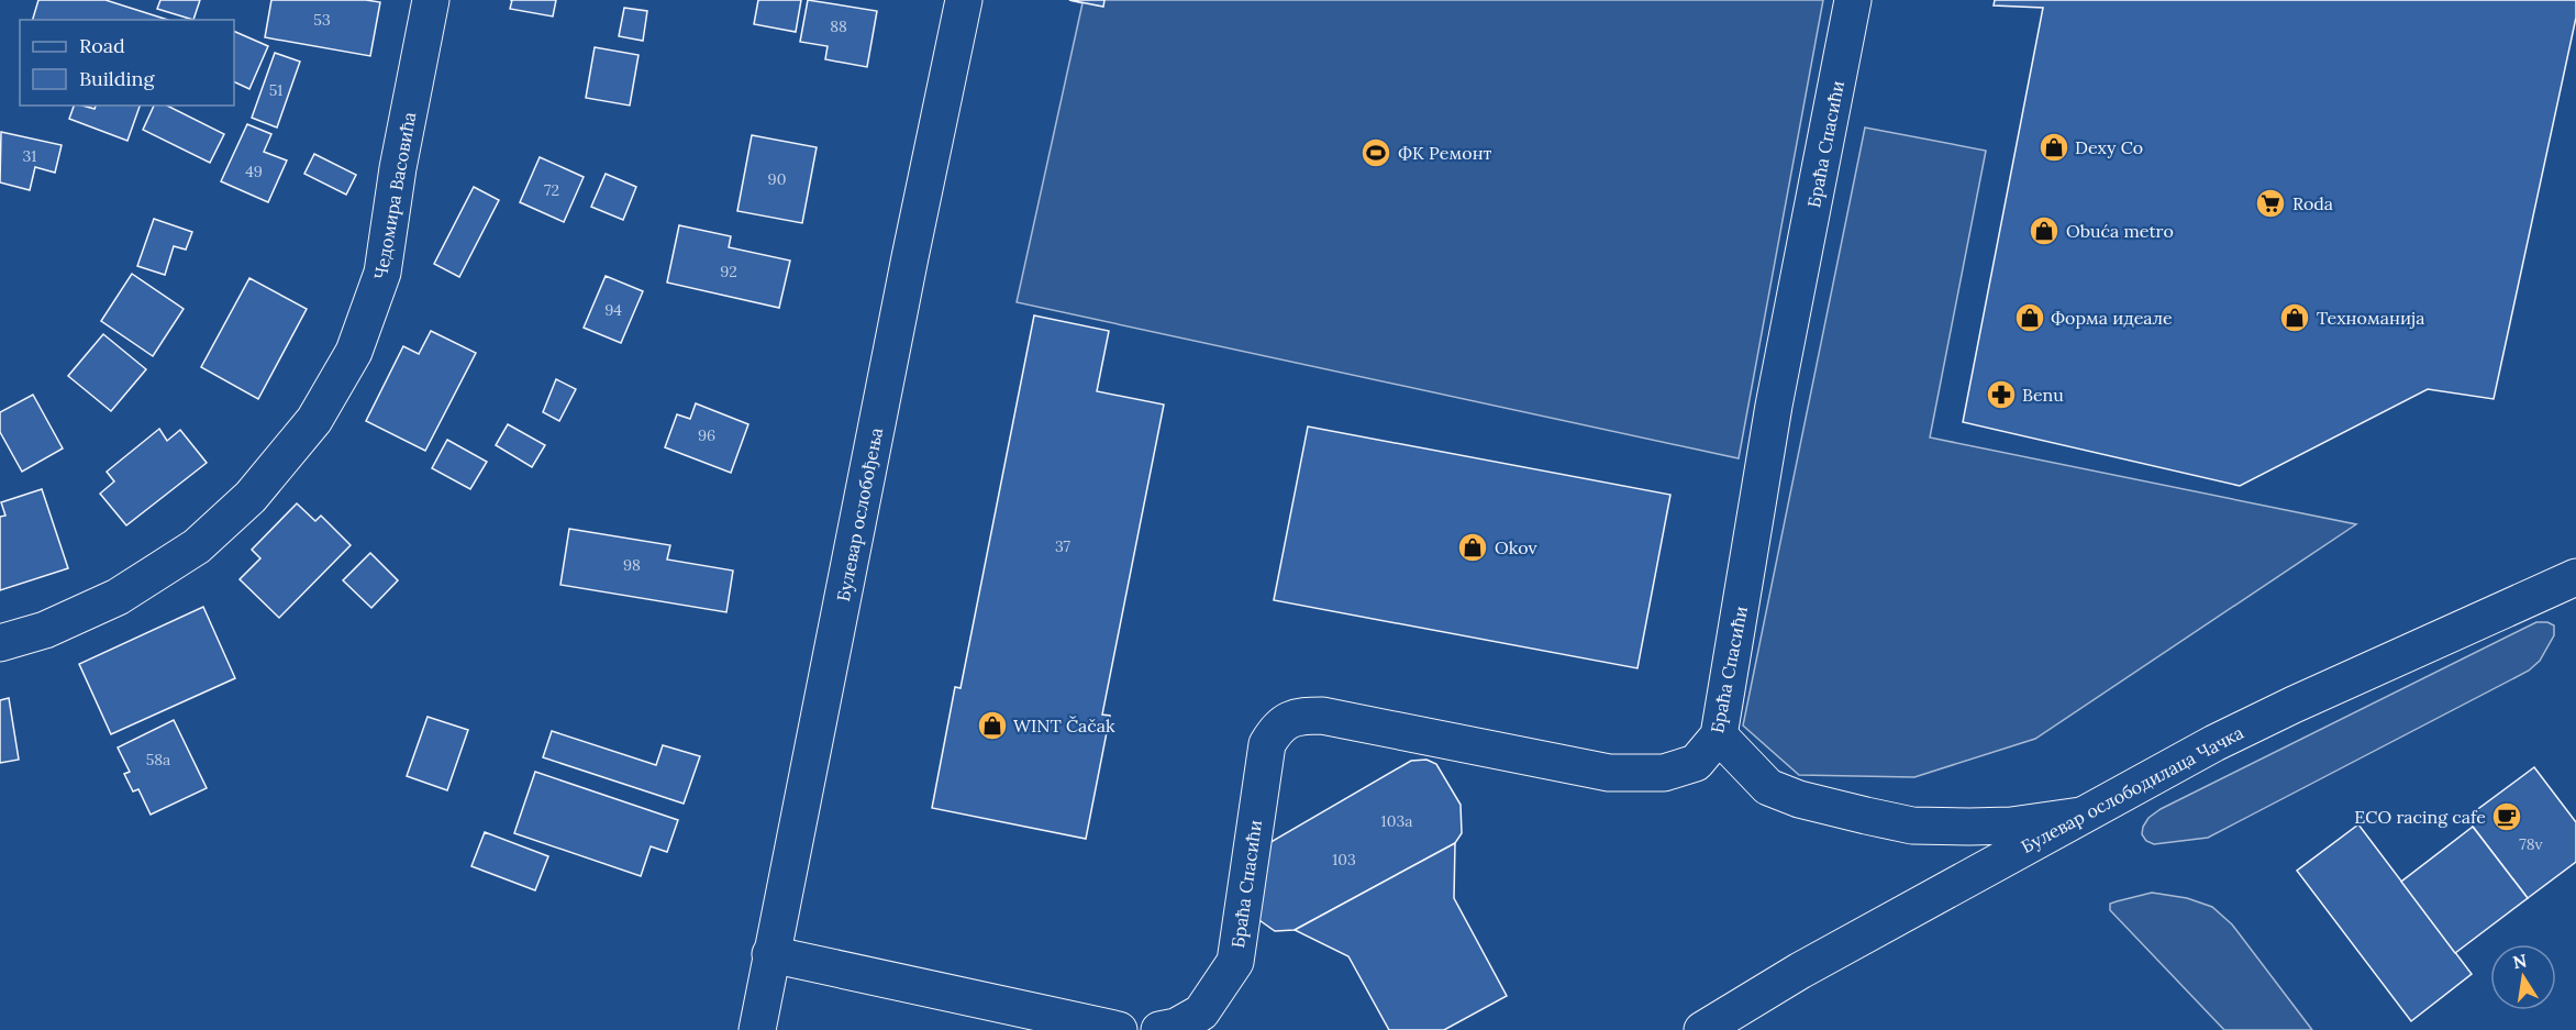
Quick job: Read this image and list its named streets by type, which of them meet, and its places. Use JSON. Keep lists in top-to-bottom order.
{
  "streets": {
    "street": [
      "Браћа Спасићи",
      "Чедомира Васовића",
      "Булевар ослобођења",
      "Булевар ослободилаца Чачка"
    ]
  },
  "places": {
    "shop": [
      "Dexy Co",
      "Obuća metro",
      "Форма идеале",
      "Техноманија",
      "Okov",
      "WINT Čačak"
    ],
    "sports": ["ФК Ремонт"],
    "supermarket": ["Roda"],
    "pharmacy": ["Benu"],
    "cafe": ["ECO racing cafe"]
  },
  "house_numbers": [
    "53",
    "88",
    "51",
    "31",
    "49",
    "90",
    "72",
    "92",
    "94",
    "96",
    "37",
    "98",
    "58a",
    "103a",
    "78v",
    "103"
  ],
  "legend": ["Road", "Building"],
  "north": "top"
}
